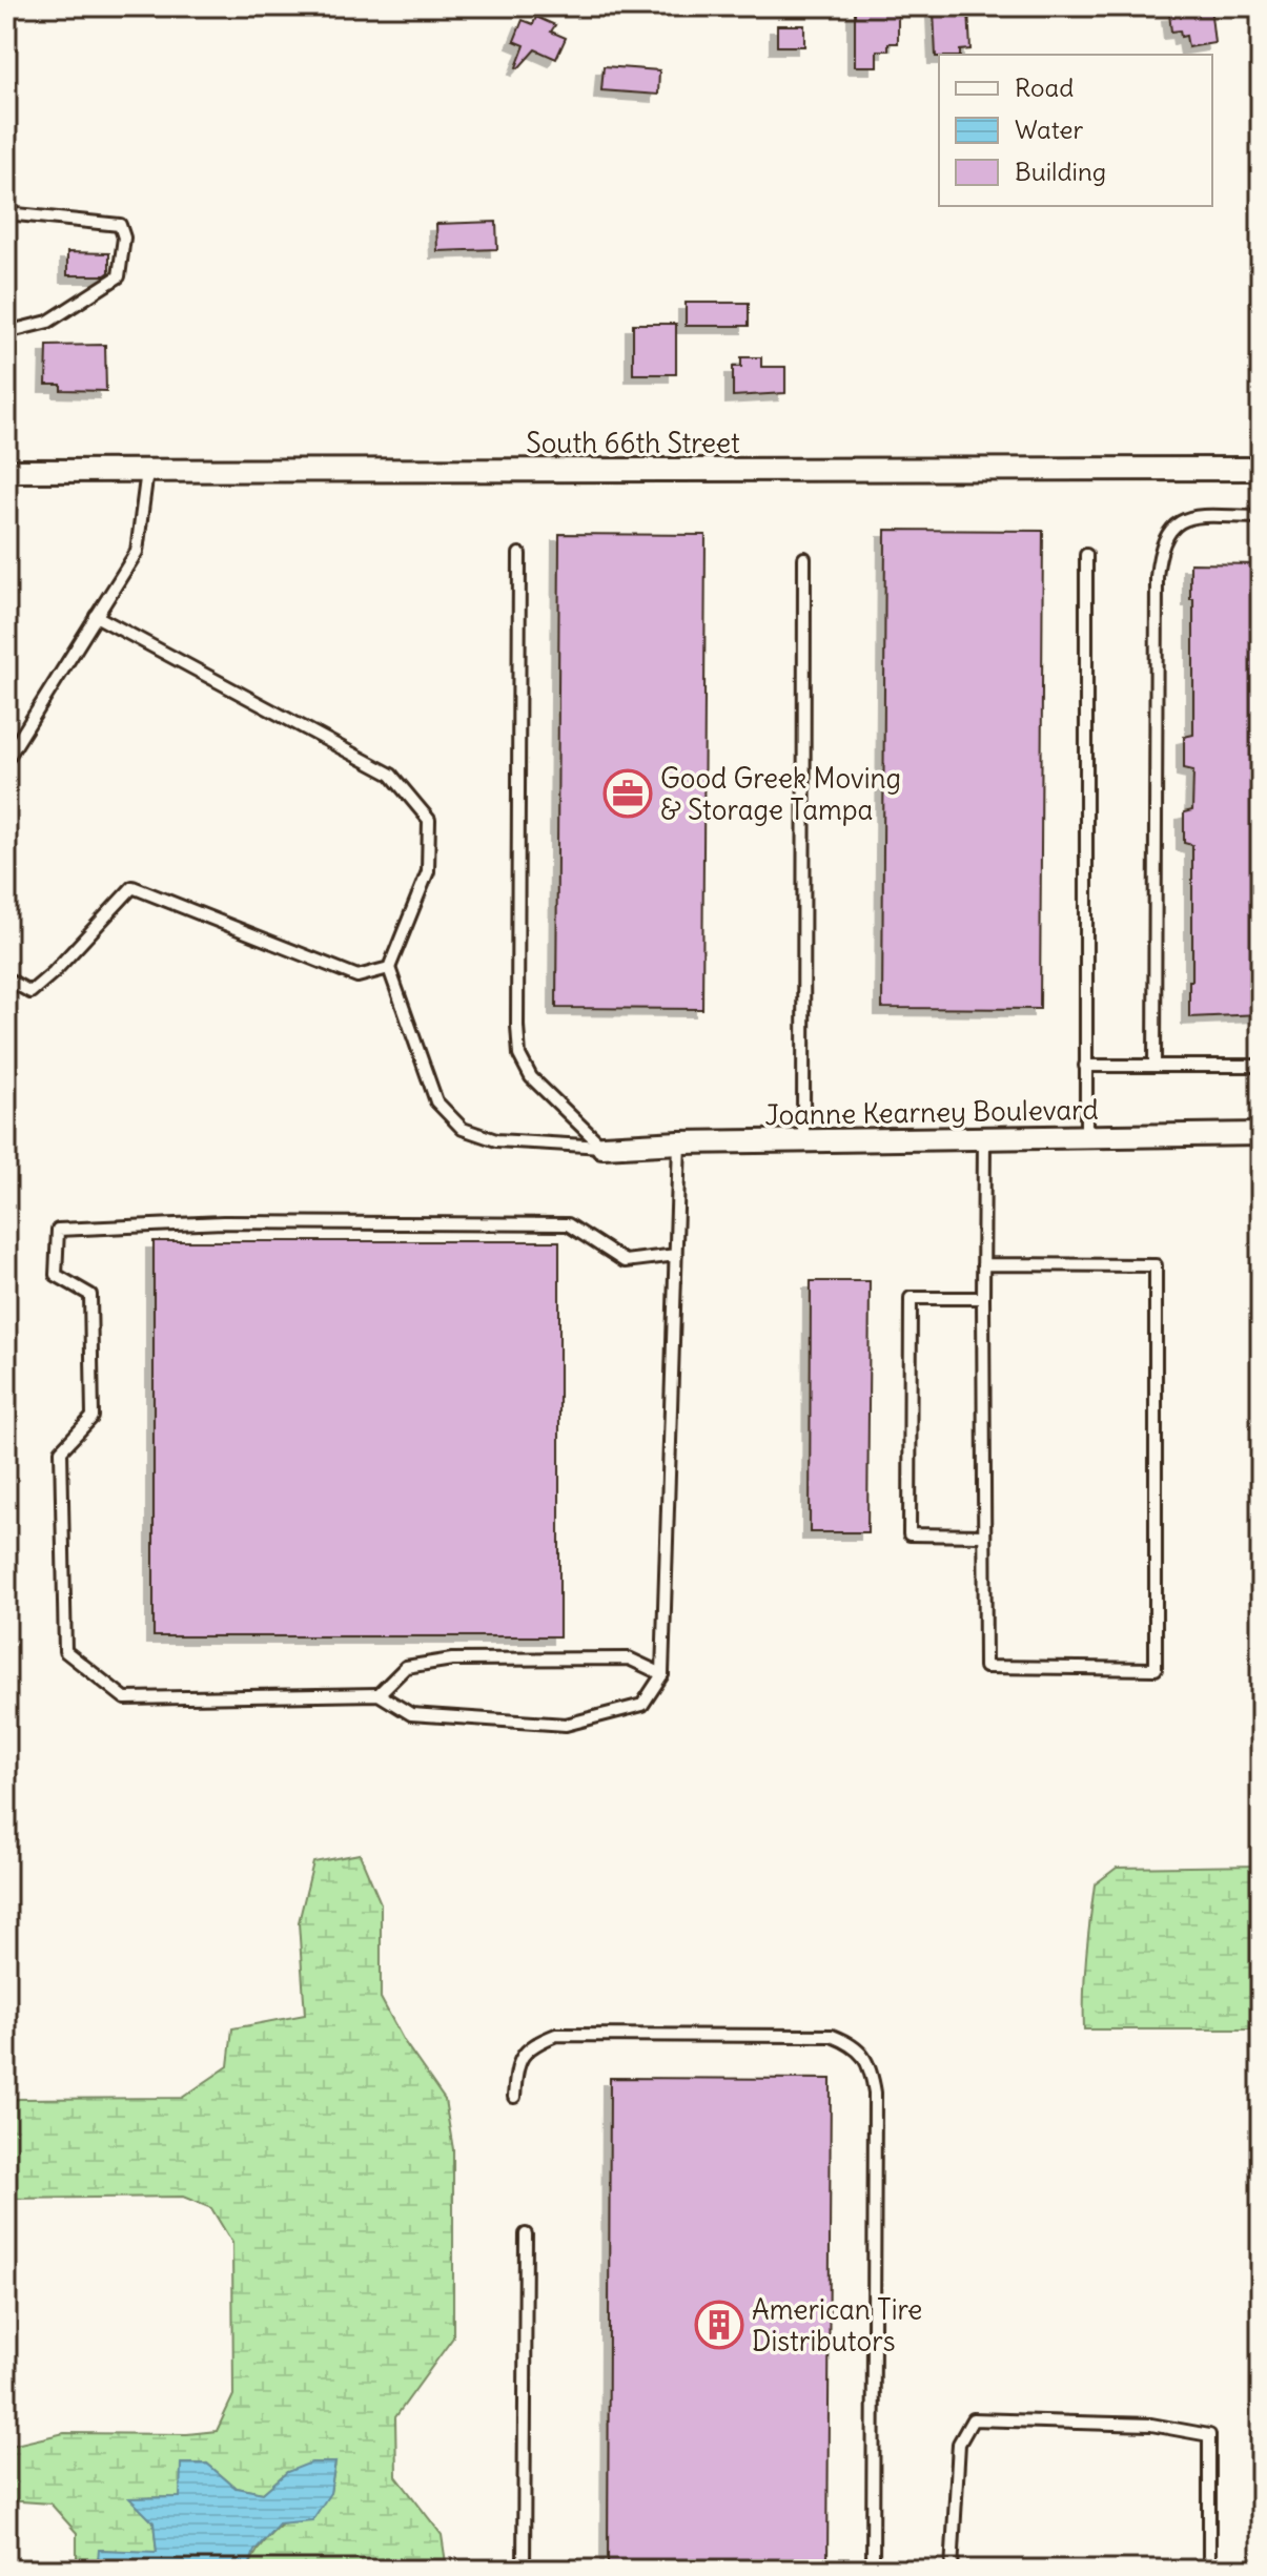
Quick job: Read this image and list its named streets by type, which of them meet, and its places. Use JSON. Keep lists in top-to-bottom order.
{
  "streets": {
    "street": ["South 66th Street", "Joanne Kearney Boulevard"]
  },
  "places": {
    "office": ["Good Greek Moving & Storage Tampa"],
    "building": ["American Tire Distributors"]
  },
  "legend": ["Road", "Water", "Building"]
}
